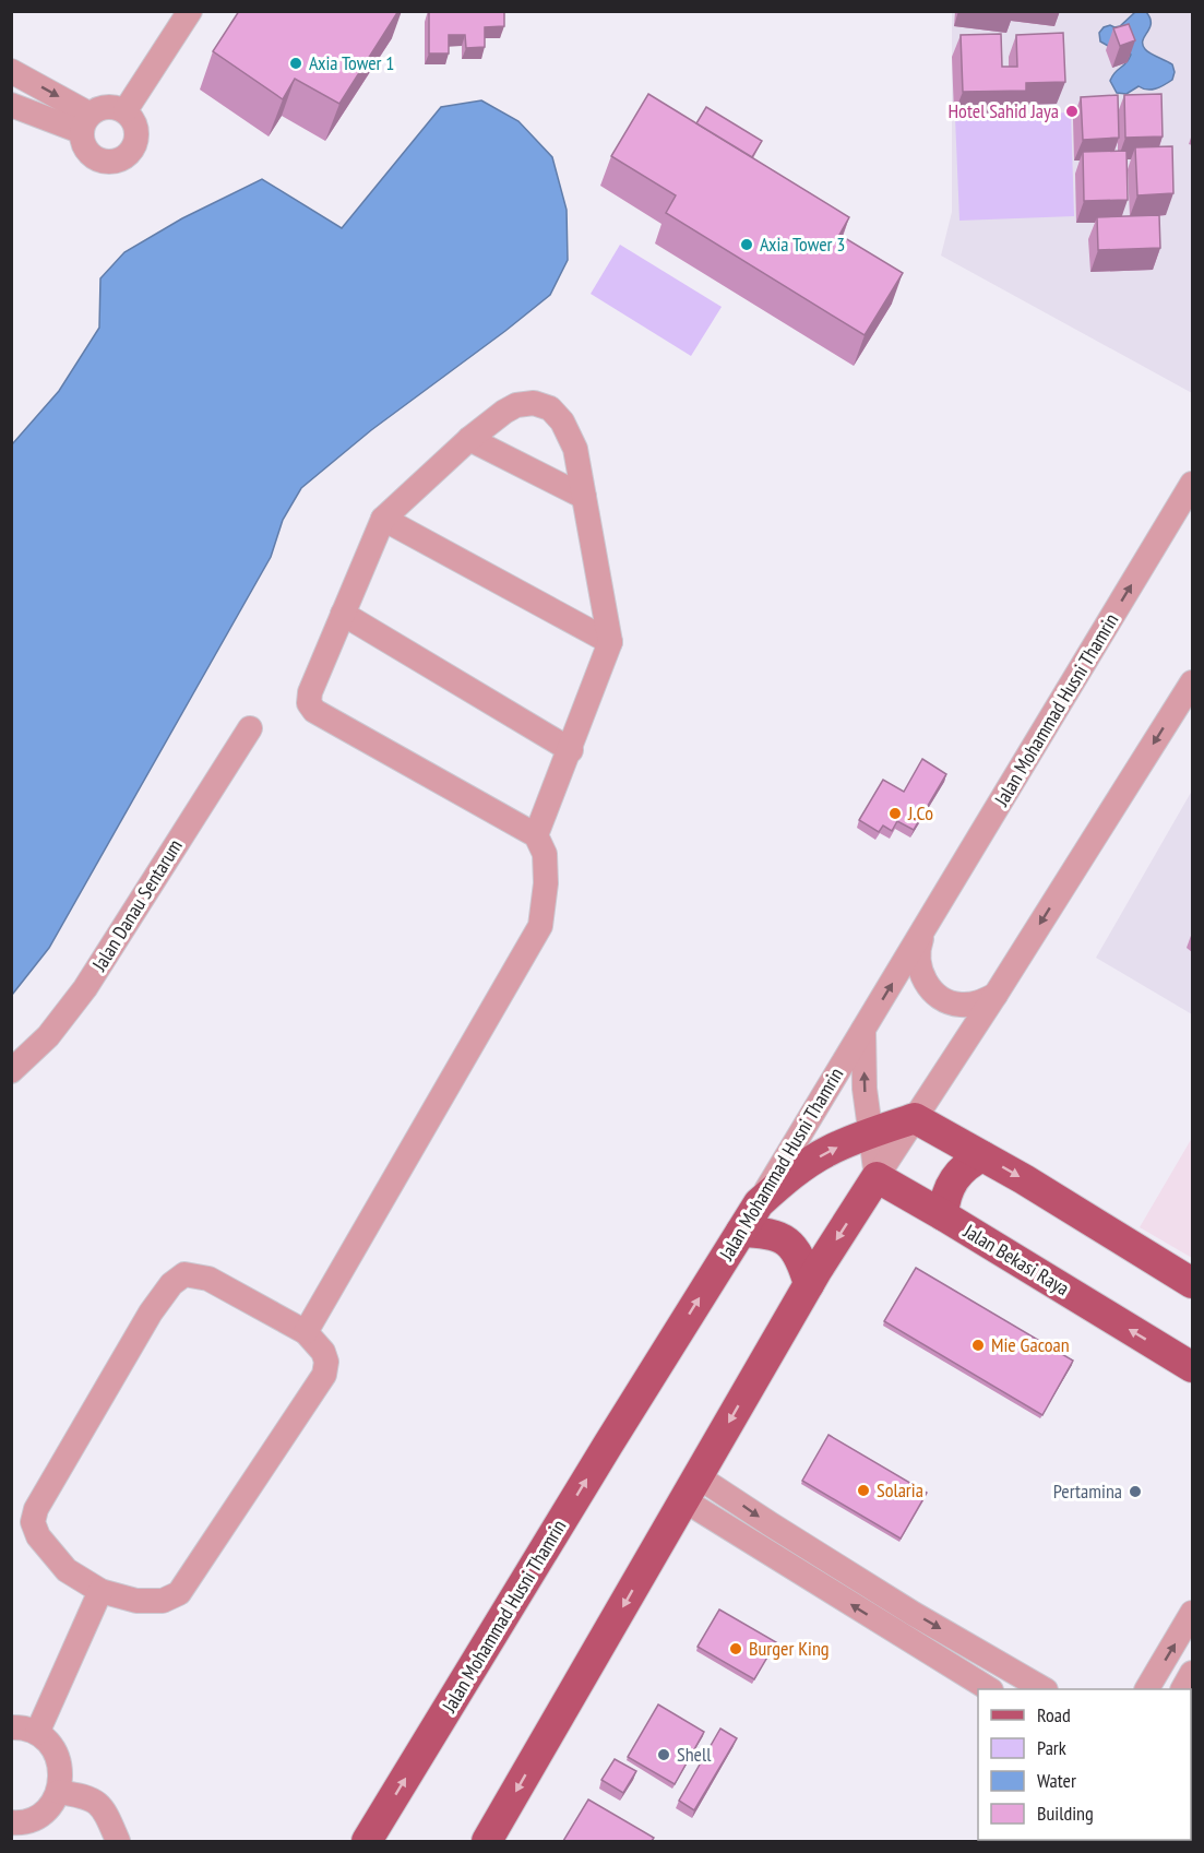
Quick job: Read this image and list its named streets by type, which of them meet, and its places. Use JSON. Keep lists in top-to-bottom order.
{
  "streets": {
    "main road": ["Jalan Mohammad Husni Thamrin", "Jalan Bekasi Raya"],
    "street": ["Jalan Danau Sentarum"]
  },
  "places": [
    "Axia Tower 1",
    "Hotel Sahid Jaya",
    "Axia Tower 3",
    "J.Co",
    "Mie Gacoan",
    "Solaria",
    "Pertamina",
    "Burger King",
    "Shell"
  ],
  "legend": [
    "Road",
    "Park",
    "Water",
    "Building"
  ]
}
